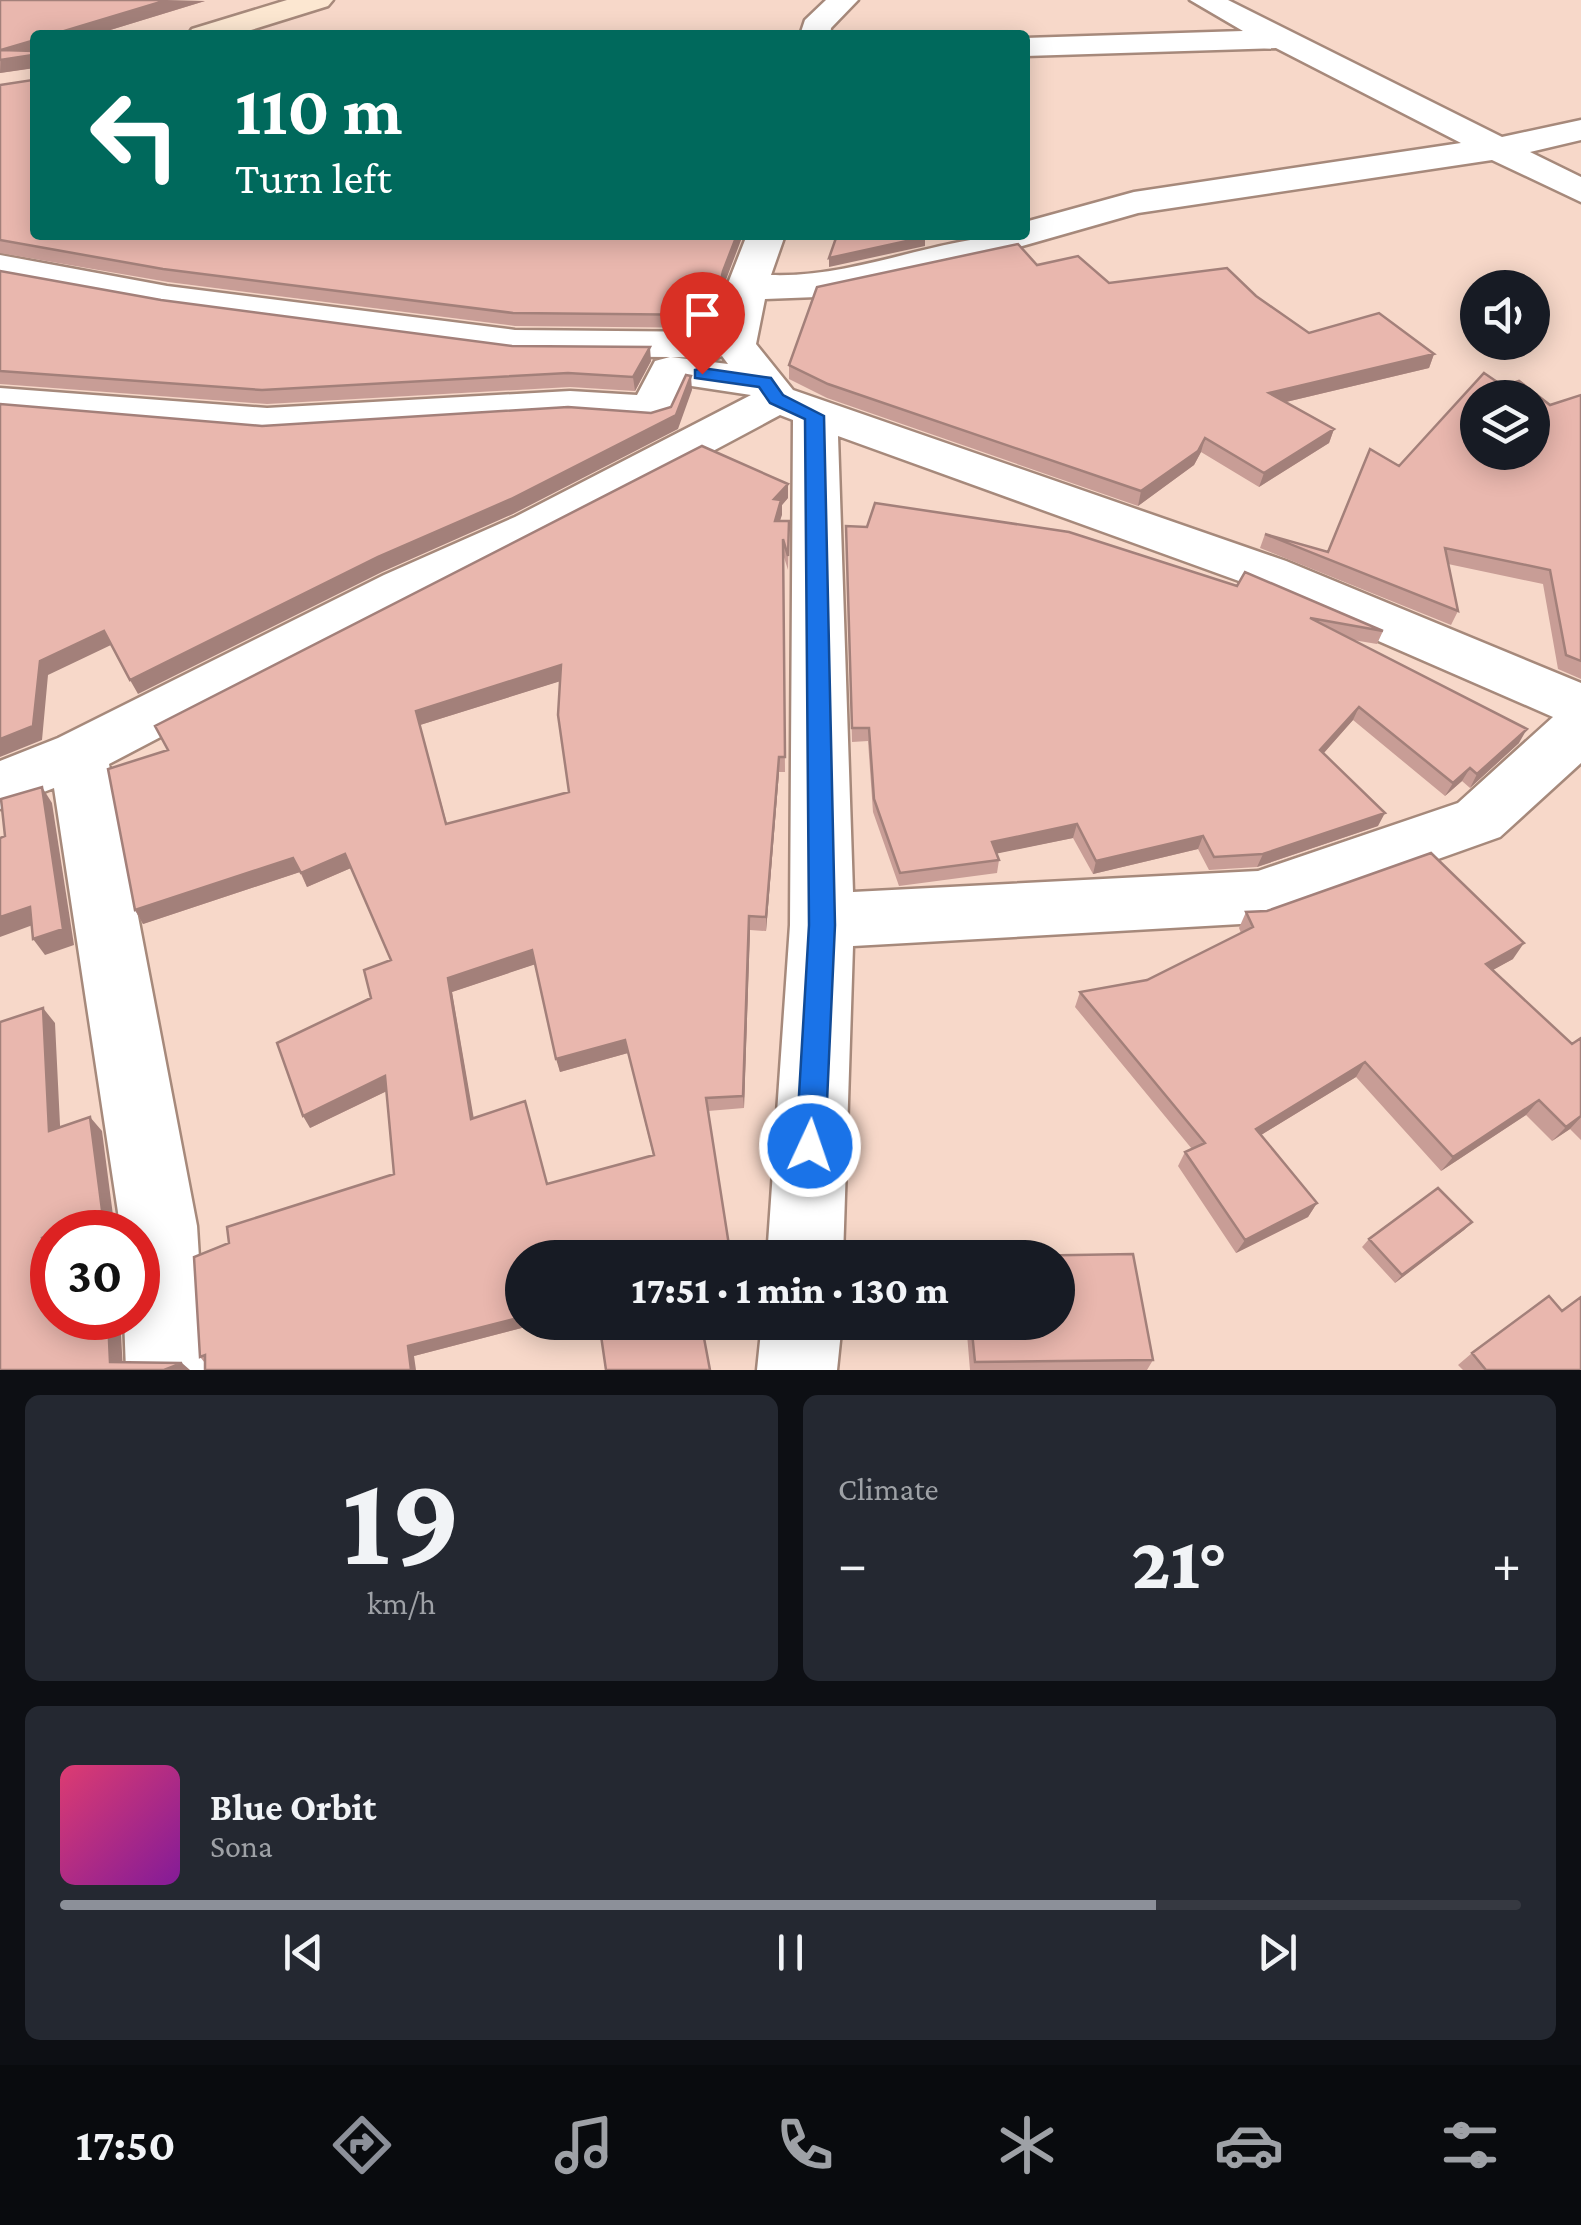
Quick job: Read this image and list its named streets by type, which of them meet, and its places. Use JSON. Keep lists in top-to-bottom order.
{
  "page": {
    "turn": ["110 m", "Turn left"],
    "limit": "30",
    "trip": "17:51 · 1 min · 130 m",
    "tile": [
      ["19", "km/h"],
      "Climate"
    ],
    "heat": ["−", "21°", "+"],
    "song": ["Blue Orbit", "Sona"],
    "tabs": "17:50"
  }
}
